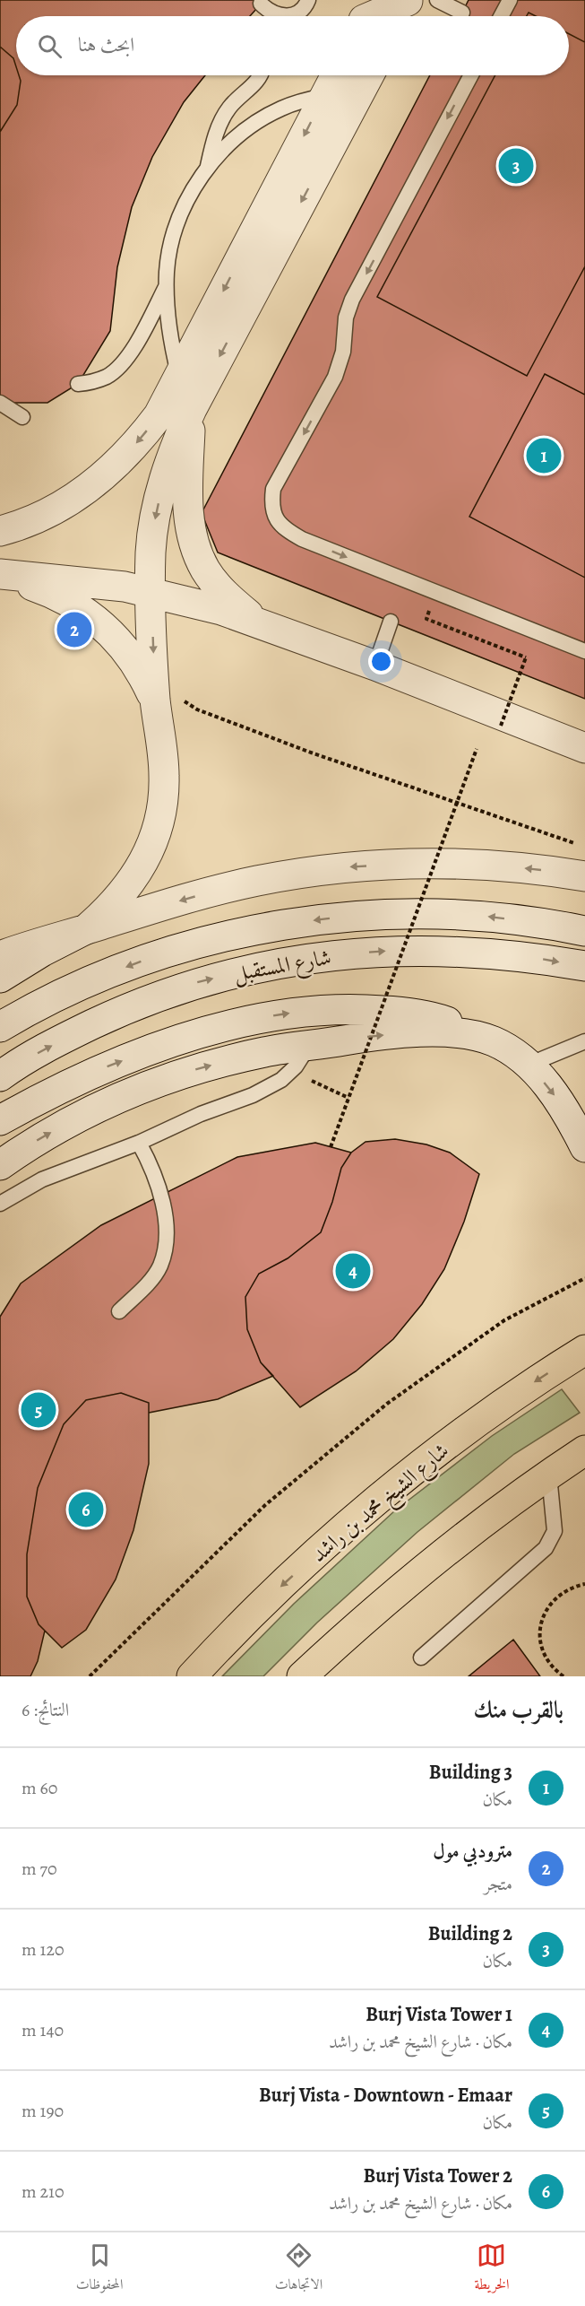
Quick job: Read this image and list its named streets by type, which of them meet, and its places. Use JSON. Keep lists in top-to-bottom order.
{
  "streets": {
    "main road": ["شارع الشيخ محمد بن راشد"],
    "street": ["شارع المستقبل"]
  },
  "page": {
    "search": "ابحث هنا",
    "pins": [
      "3",
      "1",
      "2",
      "4",
      "5",
      "6"
    ],
    "heading": ["بالقرب منك", "النتائج: 6"],
    "list": [
      {
        "mark": "1",
        "name": "Building 3",
        "note": "مكان",
        "value": "60 m"
      },
      {
        "mark": "2",
        "name": "مترودبي مول",
        "note": "متجر",
        "value": "70 m"
      },
      {
        "mark": "3",
        "name": "Building 2",
        "note": "مكان",
        "value": "120 m"
      },
      {
        "mark": "4",
        "name": "Burj Vista Tower 1",
        "note": "مكان · شارع الشيخ محمد بن راشد",
        "value": "140 m"
      },
      {
        "mark": "5",
        "name": "Burj Vista - Downtown - Emaar",
        "note": "مكان",
        "value": "190 m"
      },
      {
        "mark": "6",
        "name": "Burj Vista Tower 2",
        "note": "مكان · شارع الشيخ محمد بن راشد",
        "value": "210 m"
      }
    ],
    "nav": ["الخريطة", "الاتجاهات", "المحفوظات"]
  }
}
